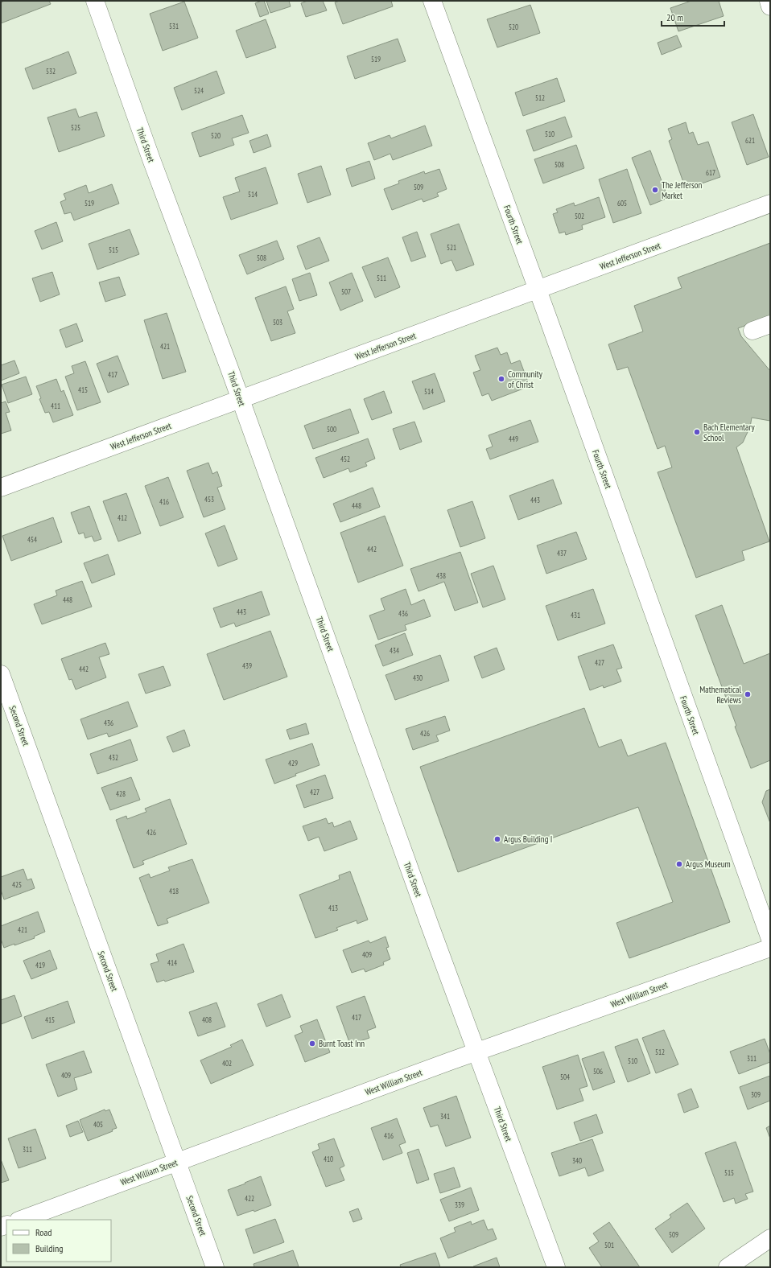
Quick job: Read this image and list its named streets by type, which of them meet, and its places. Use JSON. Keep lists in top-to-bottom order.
{
  "streets": {
    "street": [
      "Third Street",
      "Fourth Street",
      "West Jefferson Street",
      "Second Street",
      "West William Street"
    ]
  },
  "crossings": [
    ["Third Street", "West Jefferson Street"],
    ["Third Street", "West William Street"],
    ["Fourth Street", "West Jefferson Street"],
    ["Second Street", "West William Street"]
  ],
  "places": [
    "The Jefferson Market",
    "Community of Christ",
    "Bach Elementary School",
    "Mathematical Reviews",
    "Argus Building I",
    "Argus Museum",
    "Burnt Toast Inn"
  ],
  "house_numbers": [
    "531",
    "520",
    "519",
    "532",
    "524",
    "512",
    "525",
    "510",
    "520",
    "621",
    "508",
    "617",
    "509",
    "514",
    "519",
    "605",
    "502",
    "521",
    "515",
    "508",
    "511",
    "507",
    "503",
    "421",
    "417",
    "415",
    "514",
    "411",
    "500",
    "449",
    "452",
    "453",
    "443",
    "416",
    "448",
    "412",
    "454",
    "442",
    "437",
    "438",
    "448",
    "443",
    "436",
    "431",
    "434",
    "427",
    "439",
    "442",
    "430",
    "436",
    "426",
    "432",
    "429",
    "427",
    "428",
    "426",
    "425",
    "418",
    "413",
    "421",
    "409",
    "414",
    "419",
    "417",
    "415",
    "408",
    "512",
    "311",
    "510",
    "402",
    "506",
    "409",
    "504",
    "309",
    "341",
    "405",
    "416",
    "311",
    "410",
    "340",
    "515",
    "422",
    "339",
    "509",
    "501"
  ],
  "legend": ["Road", "Building"],
  "scale_bar": "20 m"
}
